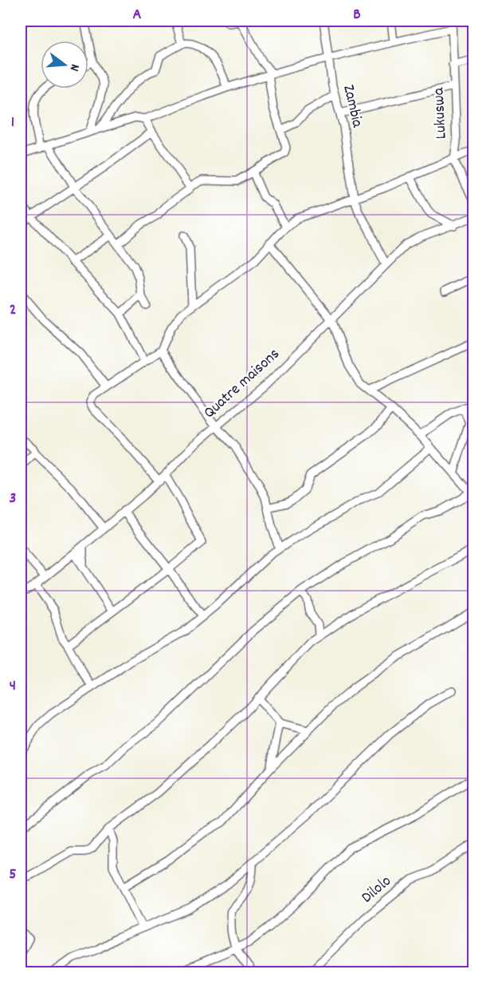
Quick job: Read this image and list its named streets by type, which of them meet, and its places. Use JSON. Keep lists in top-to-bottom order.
{
  "streets": {
    "street": [
      "Zambia",
      "Lukuswa",
      "Quatre maisons",
      "Dilolo"
    ]
  },
  "crossings": [
    ["Zambia", "Quatre maisons"]
  ],
  "north": "right",
  "grid": {
    "columns": ["A", "B"],
    "rows": [
      "1",
      "2",
      "3",
      "4",
      "5"
    ]
  }
}
